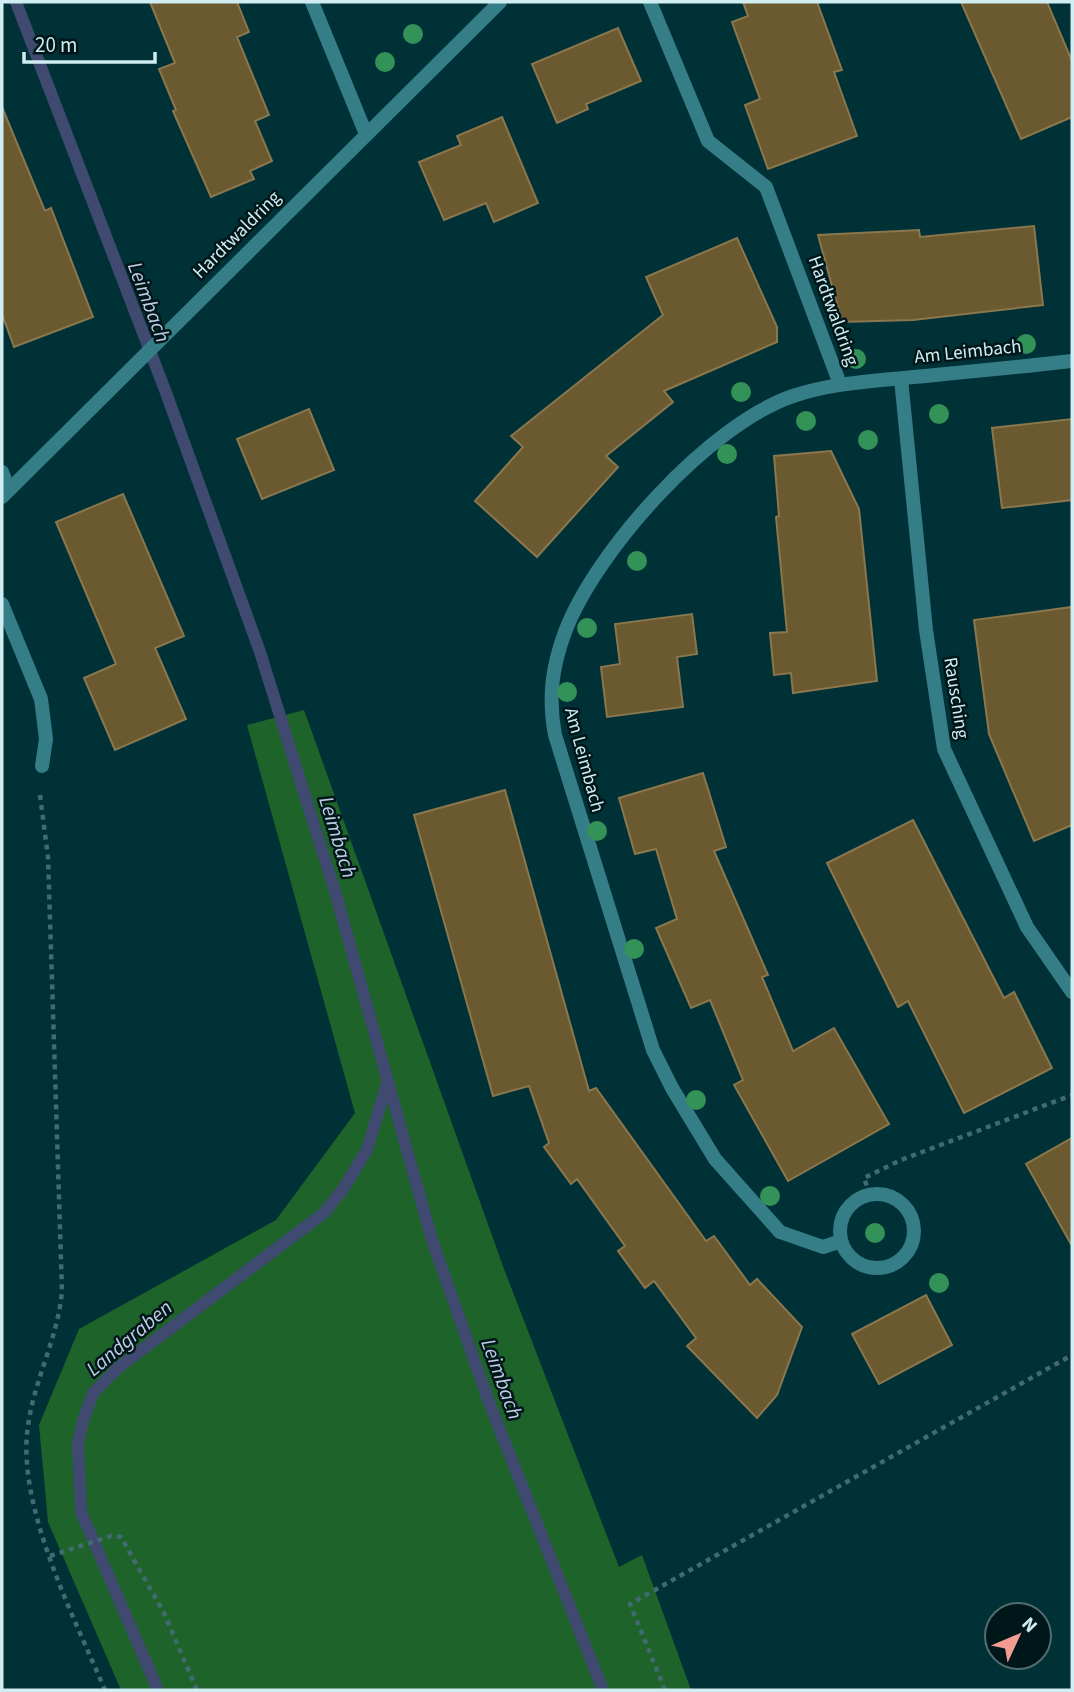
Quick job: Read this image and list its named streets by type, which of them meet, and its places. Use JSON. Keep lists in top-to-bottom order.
{
  "streets": {
    "street": ["Hardtwaldring", "Am Leimbach", "Rausching"]
  },
  "crossings": [
    ["Hardtwaldring", "Am Leimbach"],
    ["Am Leimbach", "Rausching"]
  ],
  "water": ["Leimbach", "Landgraben"],
  "scale_bar": "20 m",
  "north": "top right"
}
